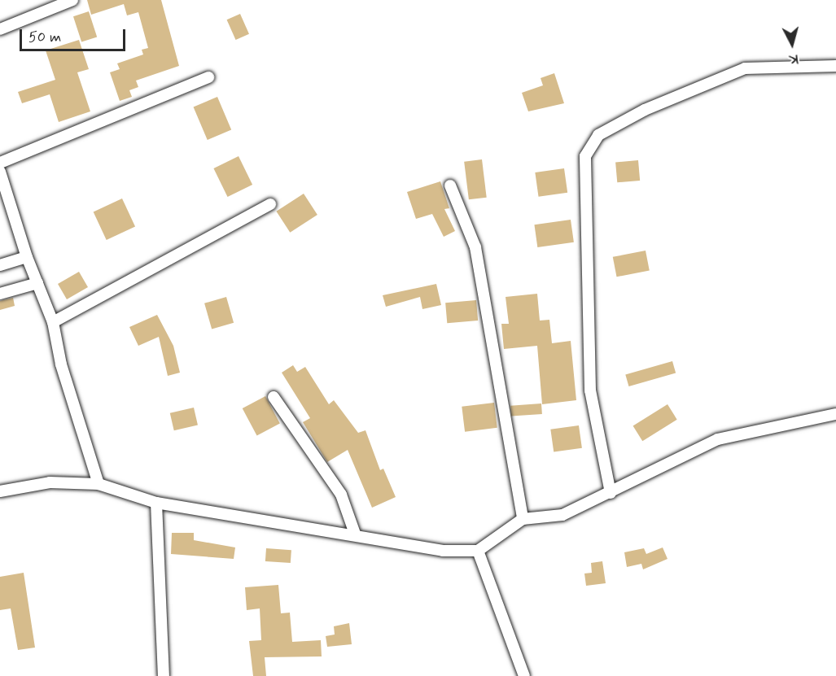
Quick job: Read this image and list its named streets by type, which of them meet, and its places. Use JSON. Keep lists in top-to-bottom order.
{
  "scale_bar": "50 m",
  "north": "bottom"
}
